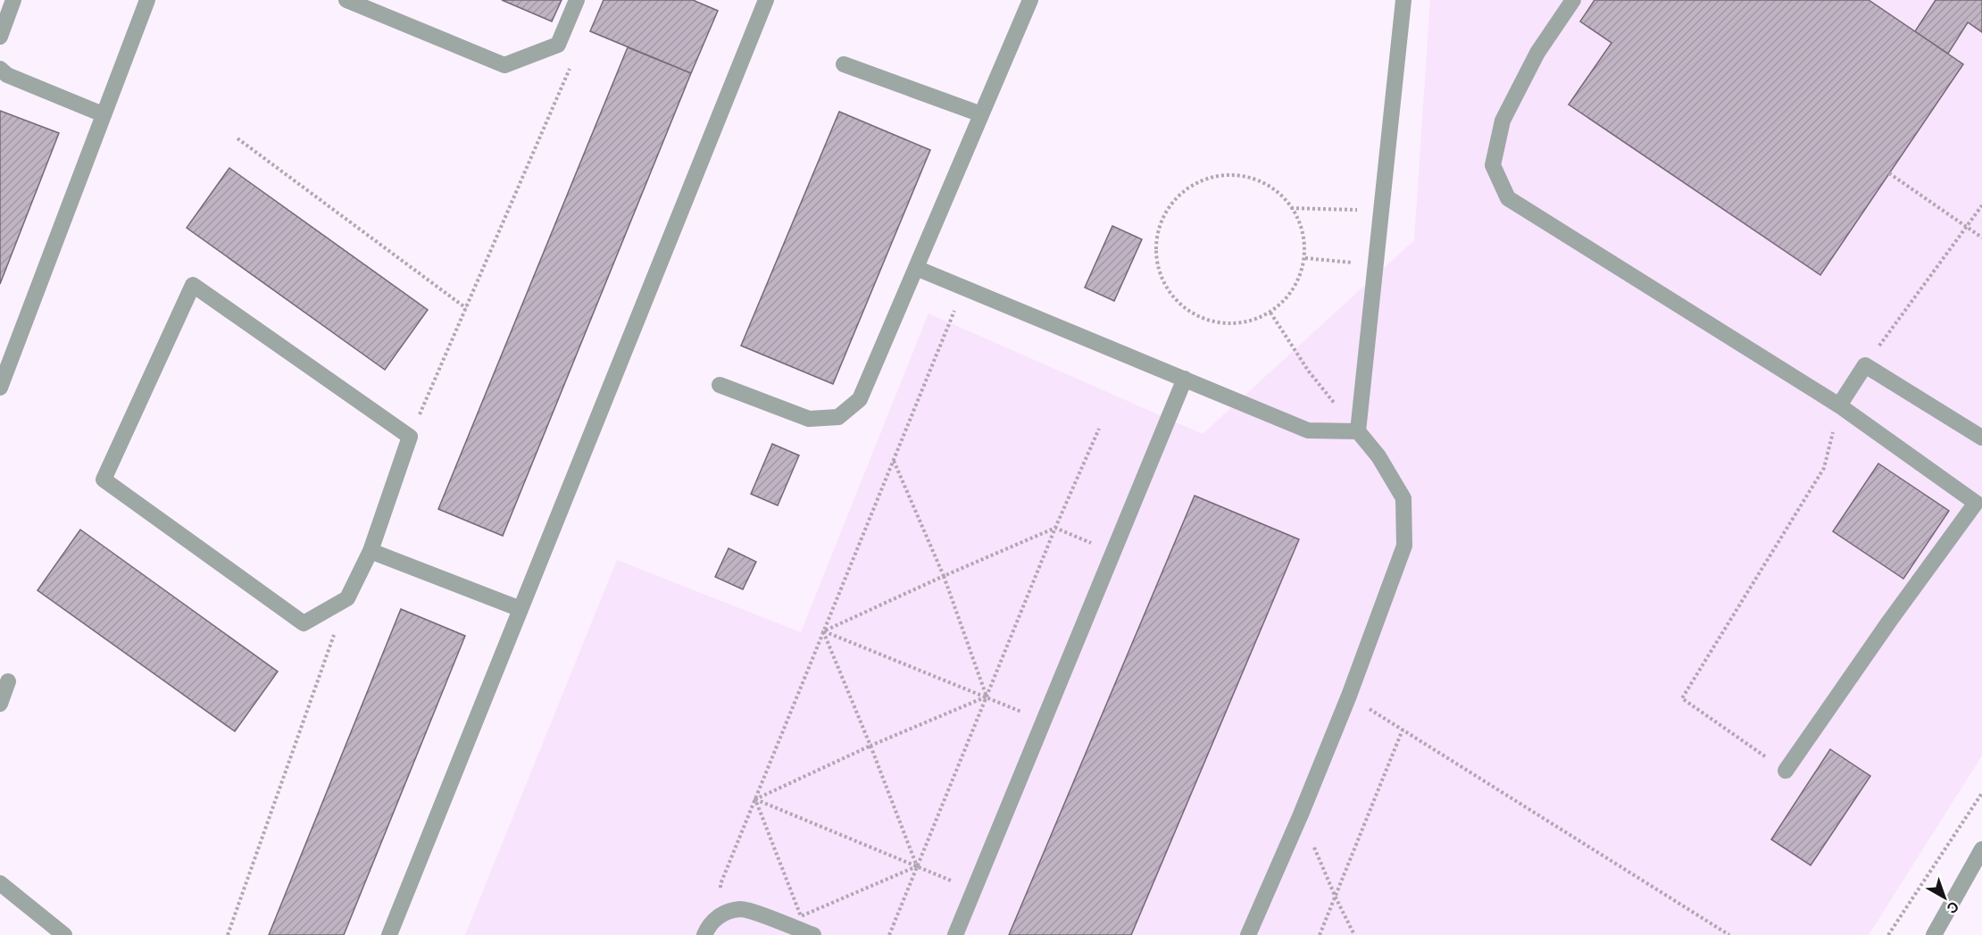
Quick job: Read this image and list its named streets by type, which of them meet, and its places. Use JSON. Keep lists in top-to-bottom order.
{
  "north": "bottom right"
}
